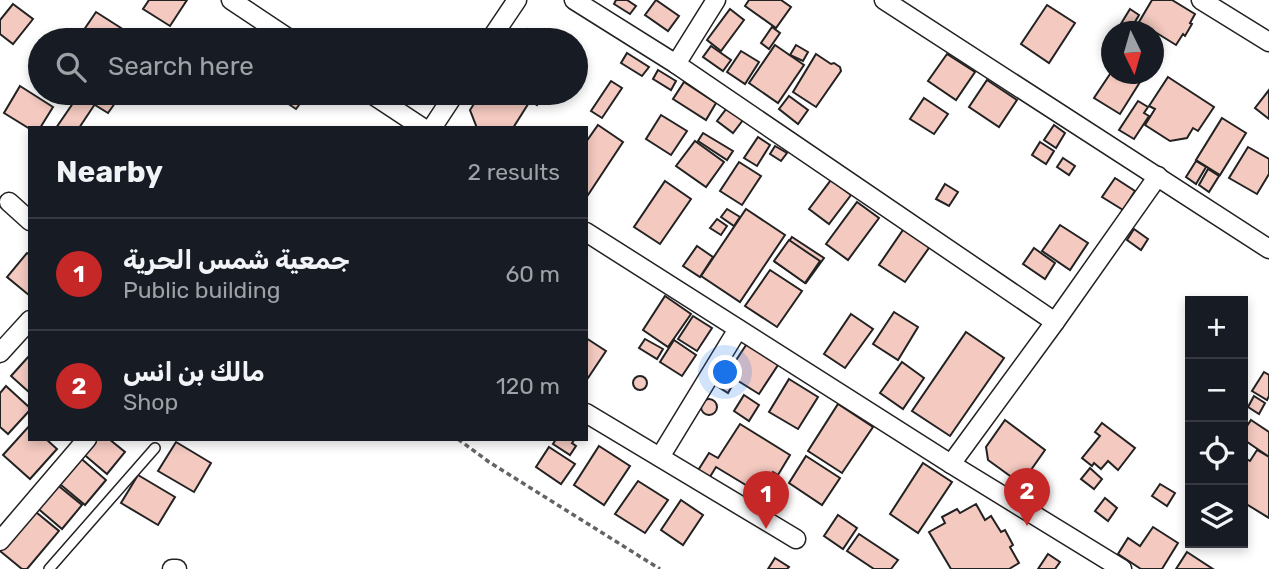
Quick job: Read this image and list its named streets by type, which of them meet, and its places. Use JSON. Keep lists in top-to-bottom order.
{
  "north": "bottom",
  "page": {
    "search": "Search here",
    "heading": ["Nearby", "2 results"],
    "list": [
      {
        "mark": "1",
        "name": "جمعية شمس الحرية",
        "note": "Public building",
        "value": "60 m"
      },
      {
        "mark": "2",
        "name": "مالك بن انس",
        "note": "Shop",
        "value": "120 m"
      }
    ],
    "map_buttons": ["+", "−"],
    "pins": ["2", "1"]
  }
}
